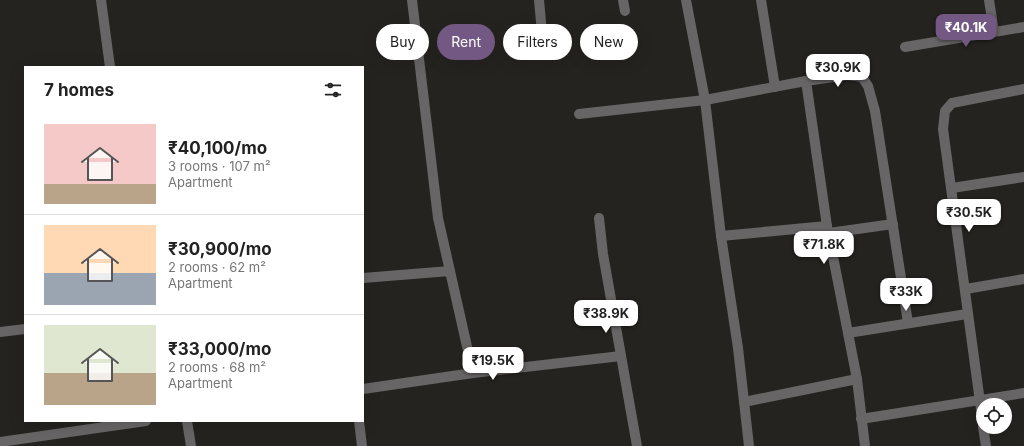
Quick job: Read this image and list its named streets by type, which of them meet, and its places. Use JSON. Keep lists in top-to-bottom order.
{
  "page": {
    "price": [
      "₹40.1K",
      "₹30.9K",
      "₹30.5K",
      "₹71.8K",
      "₹33K",
      "₹38.9K",
      "₹19.5K"
    ],
    "chip": [
      "Buy",
      "Rent",
      "Filters",
      "New"
    ],
    "heading": "7 homes",
    "list": [
      {
        "name": "₹40,100/mo",
        "note": "3 rooms · 107 m² · Apartment"
      },
      {
        "name": "₹30,900/mo",
        "note": "2 rooms · 62 m² · Apartment"
      },
      {
        "name": "₹33,000/mo",
        "note": "2 rooms · 68 m² · Apartment"
      }
    ]
  }
}
